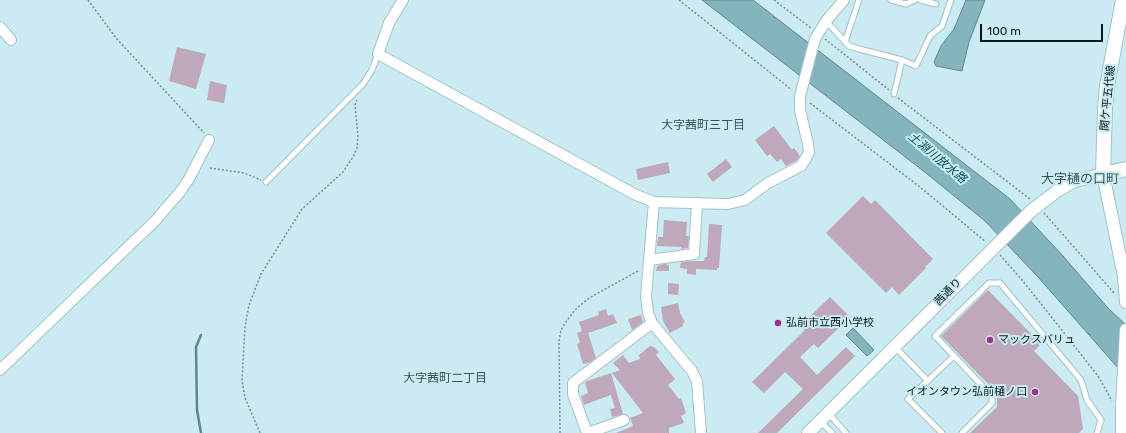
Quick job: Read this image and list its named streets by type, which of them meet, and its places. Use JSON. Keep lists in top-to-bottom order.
{
  "streets": {
    "main road": ["関ケ平五代線"],
    "street": ["茜通り"]
  },
  "crossings": [
    ["関ケ平五代線", "茜通り"]
  ],
  "districts": ["大字茜町三丁目", "大字樋の口町", "大字茜町二丁目"],
  "water": ["土淵川放水路"],
  "places": ["弘前市立西小学校", "マックスバリュ", "イオンタウン弘前樋ノ口"],
  "scale_bar": "100 m"
}
